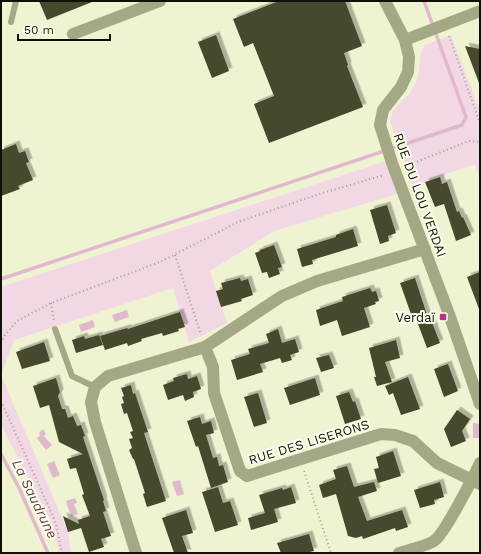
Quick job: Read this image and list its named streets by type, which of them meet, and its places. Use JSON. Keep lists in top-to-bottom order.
{
  "streets": {
    "street": ["RUE DU LOU VERDAI", "RUE DES LISERONS"]
  },
  "water": ["La Saudrune"],
  "places": {
    "transit": ["Verdaï"]
  },
  "scale_bar": "50 m"
}
